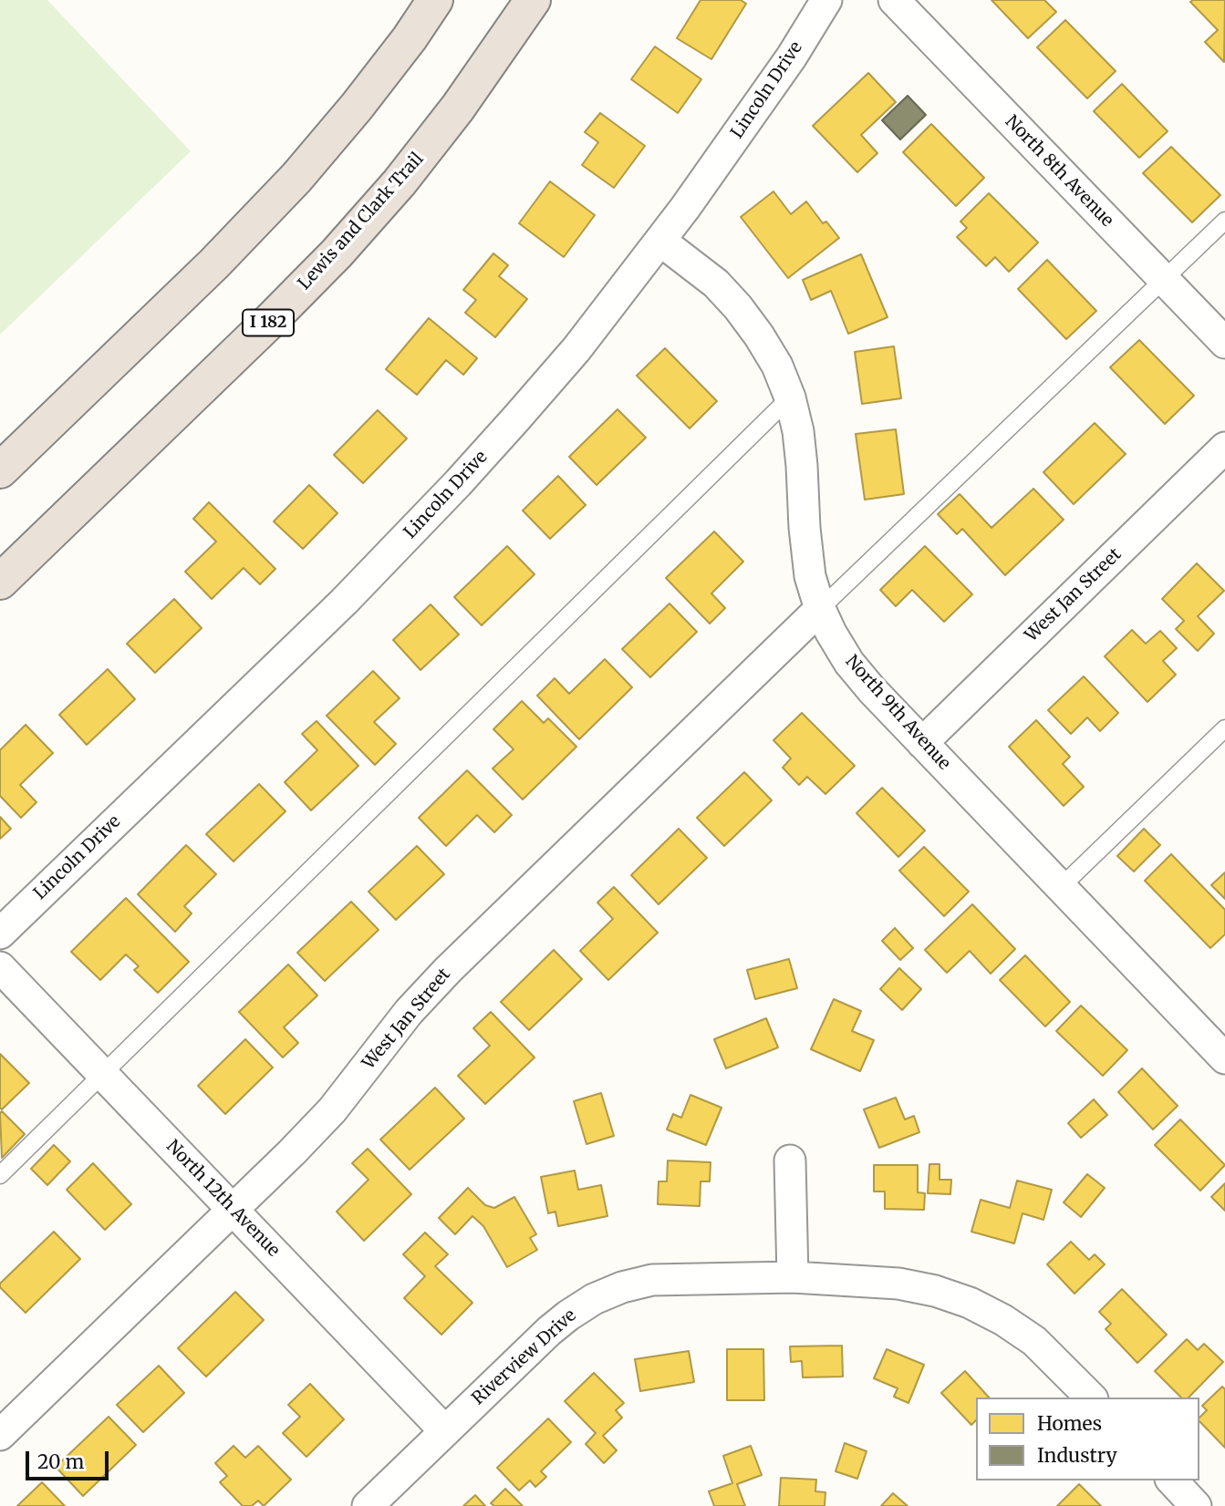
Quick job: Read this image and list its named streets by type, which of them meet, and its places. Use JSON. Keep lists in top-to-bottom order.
{
  "streets": {
    "highway": ["Lewis and Clark Trail", "I 182"],
    "street": [
      "Lincoln Drive",
      "North 8th Avenue",
      "West Jan Street",
      "North 9th Avenue",
      "North 12th Avenue",
      "Riverview Drive"
    ]
  },
  "crossings": [
    ["Lincoln Drive", "North 9th Avenue"],
    ["West Jan Street", "North 9th Avenue"],
    ["West Jan Street", "North 12th Avenue"],
    ["North 12th Avenue", "Riverview Drive"]
  ],
  "legend": ["Homes", "Industry"],
  "scale_bar": "20 m"
}
